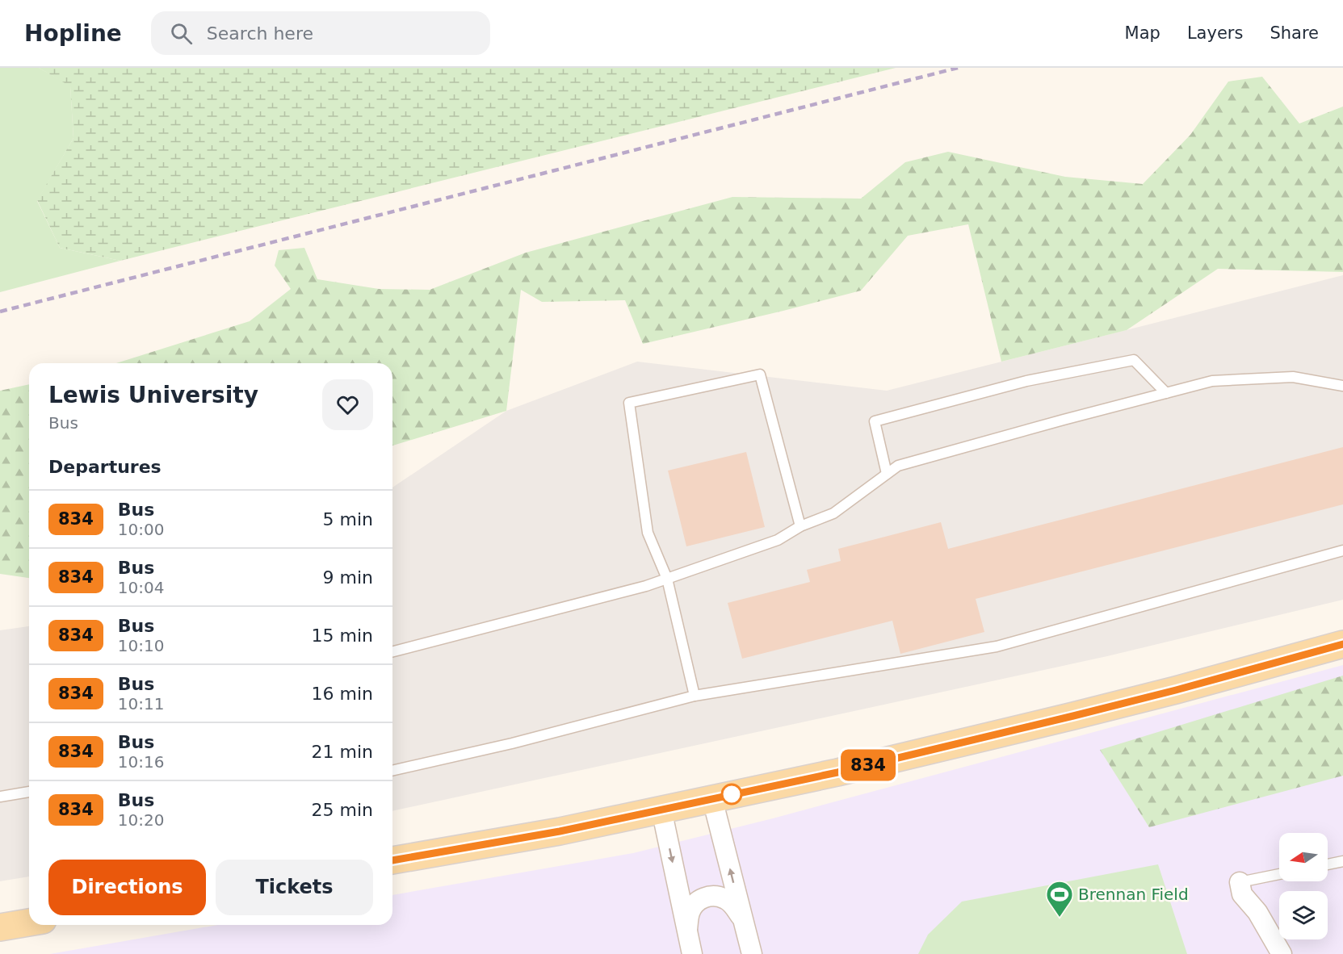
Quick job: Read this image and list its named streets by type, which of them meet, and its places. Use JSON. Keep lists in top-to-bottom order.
{
  "places": {
    "sports": ["Brennan Field"]
  },
  "lines": ["bus line 834"],
  "north": "left",
  "page": {
    "header": "Hopline",
    "search": "Search here",
    "nav": ["Map", "Layers", "Share"],
    "on_map": "834",
    "heading": [
      ["Lewis University", "Bus"],
      "Departures"
    ],
    "list": [
      {
        "mark": "834",
        "name": "Bus",
        "note": "10:00",
        "value": "5 min"
      },
      {
        "mark": "834",
        "name": "Bus",
        "note": "10:04",
        "value": "9 min"
      },
      {
        "mark": "834",
        "name": "Bus",
        "note": "10:10",
        "value": "15 min"
      },
      {
        "mark": "834",
        "name": "Bus",
        "note": "10:11",
        "value": "16 min"
      },
      {
        "mark": "834",
        "name": "Bus",
        "note": "10:16",
        "value": "21 min"
      },
      {
        "mark": "834",
        "name": "Bus",
        "note": "10:20",
        "value": "25 min"
      }
    ],
    "buttons": ["Directions", "Tickets"]
  }
}
